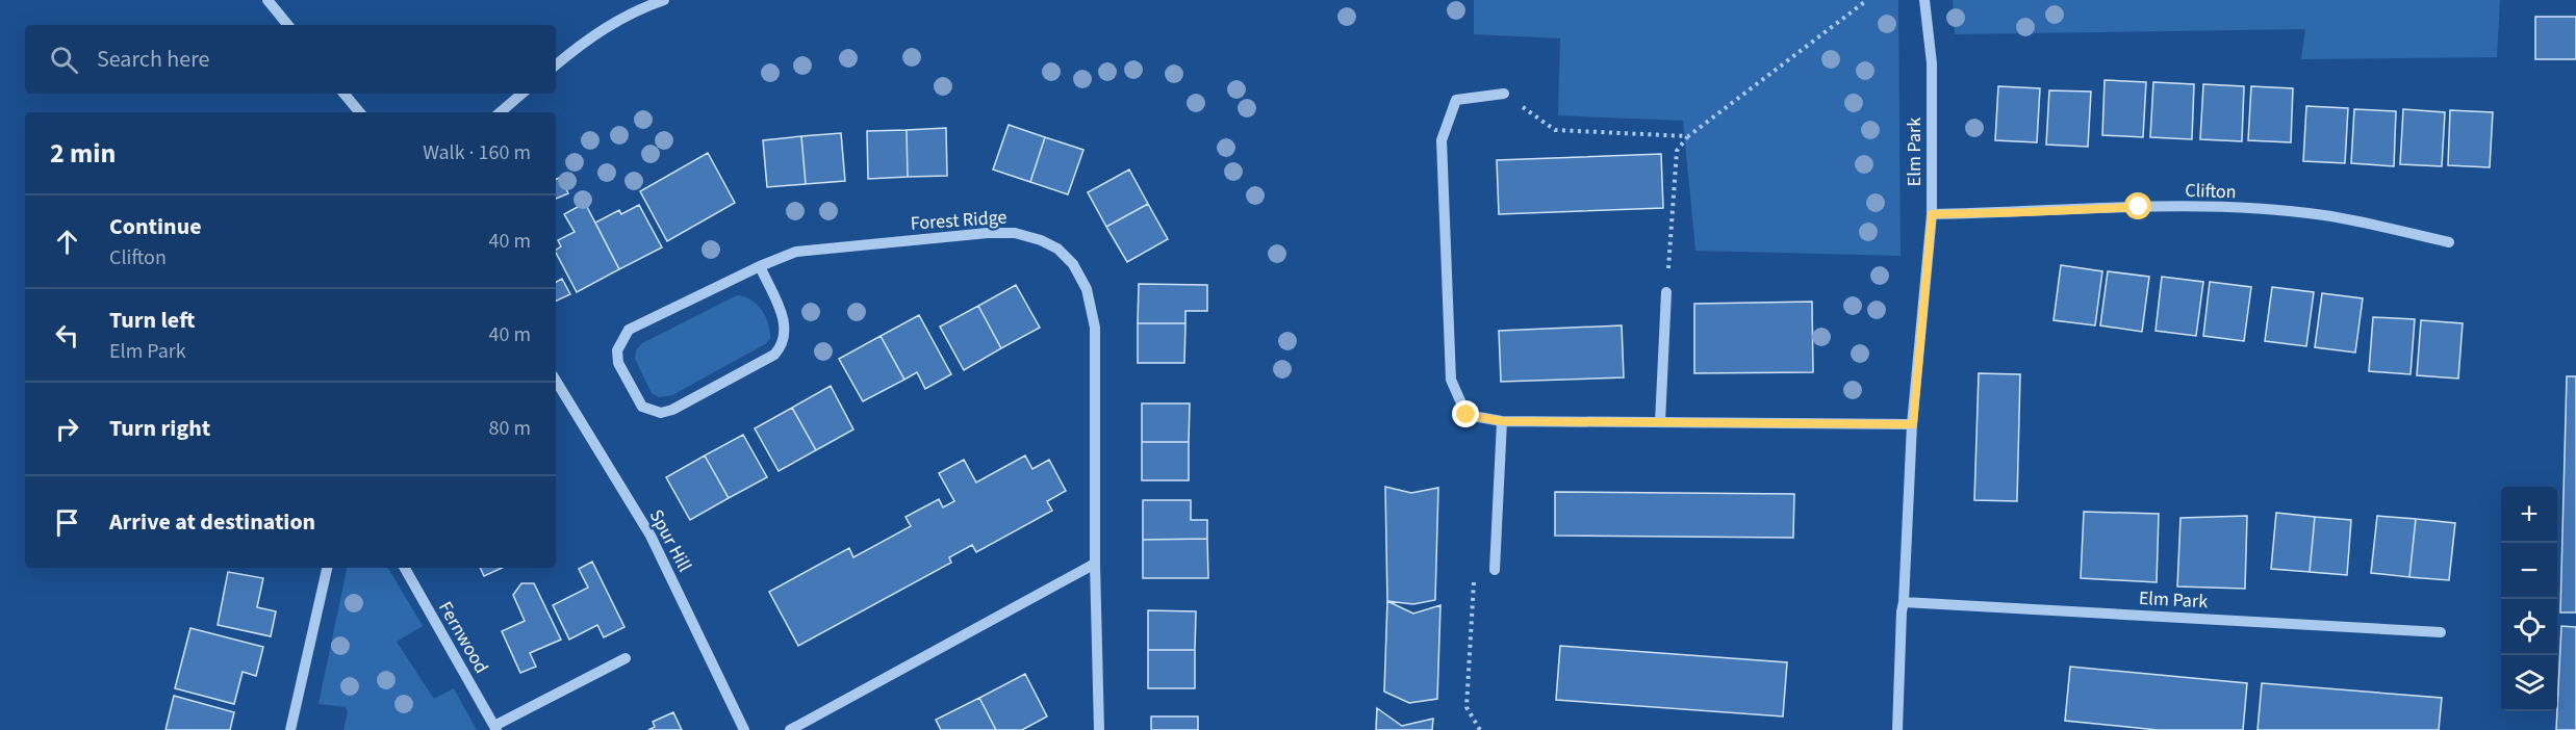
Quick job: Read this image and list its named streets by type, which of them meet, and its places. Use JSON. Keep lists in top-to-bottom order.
{
  "streets": {
    "street": [
      "Elm Park",
      "Clifton",
      "Forest Ridge",
      "Spur Hill",
      "Fernwood"
    ]
  },
  "crossings": [
    ["Elm Park", "Clifton"]
  ],
  "page": {
    "search": "Search here",
    "heading": ["2 min", "Walk · 160 m"],
    "list": [
      ["Continue", "Clifton", "40 m"],
      ["Turn left", "Elm Park", "40 m"],
      ["Turn right", "80 m"],
      "Arrive at destination"
    ],
    "map_buttons": ["+", "−"]
  }
}
